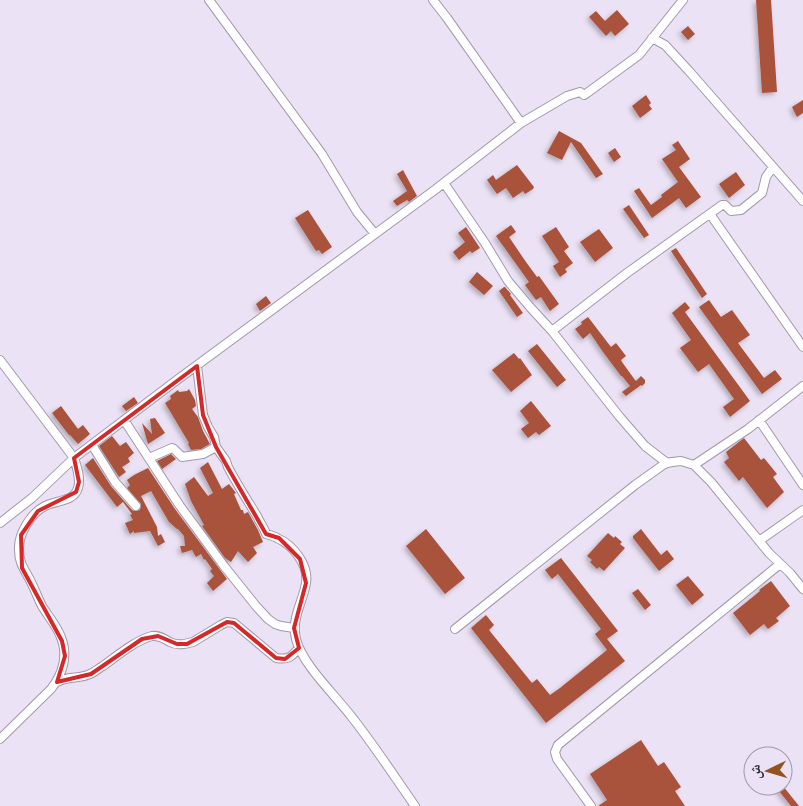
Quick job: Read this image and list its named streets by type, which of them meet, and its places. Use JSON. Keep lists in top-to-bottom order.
{
  "north": "left"
}
